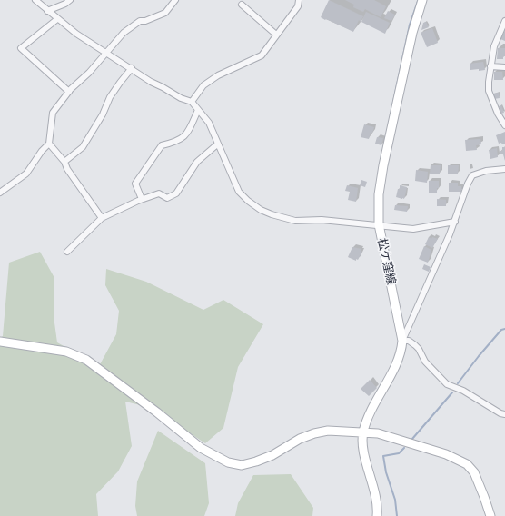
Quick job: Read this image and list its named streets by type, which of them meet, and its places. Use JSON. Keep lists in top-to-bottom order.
{
  "streets": {
    "street": ["松ケ窪線"]
  }
}
